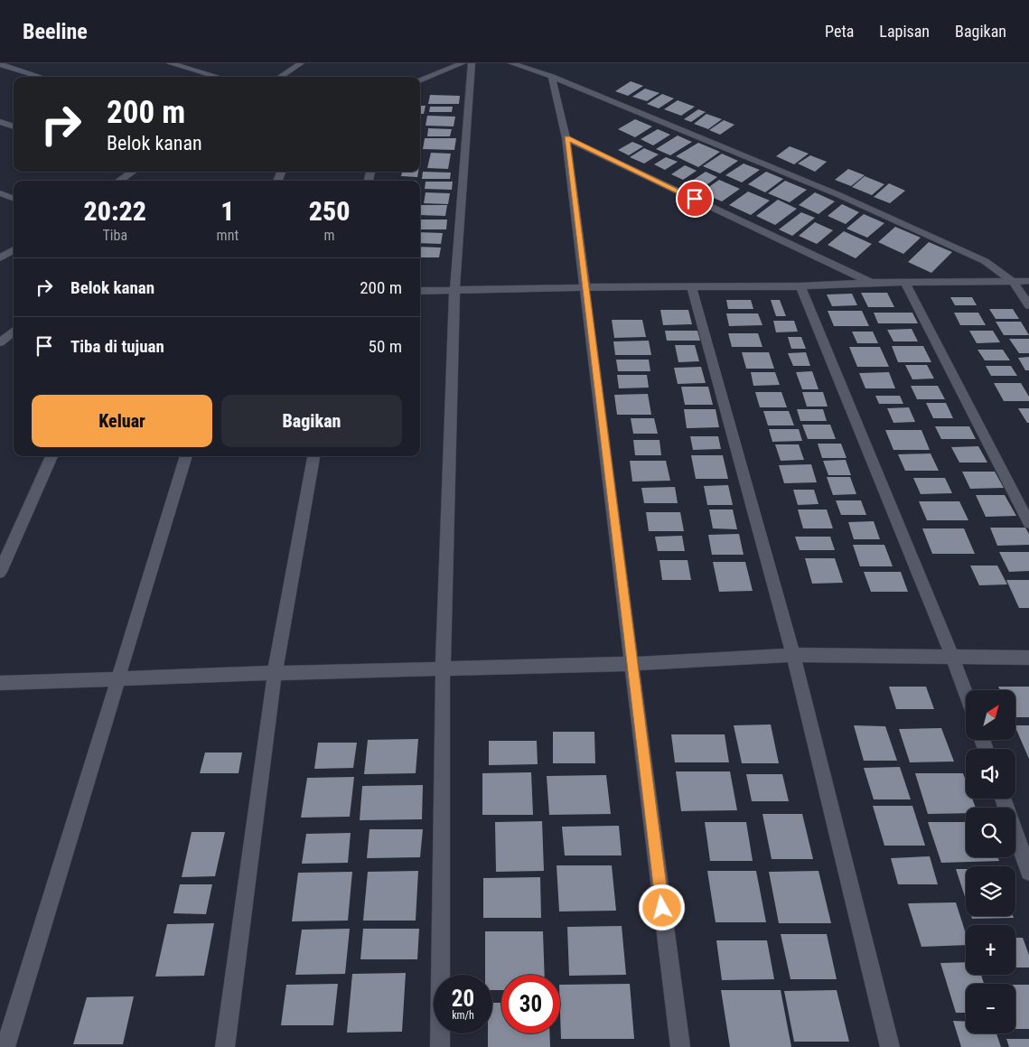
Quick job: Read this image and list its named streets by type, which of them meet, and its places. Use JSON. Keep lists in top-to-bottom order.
{
  "north": "top right",
  "page": {
    "header": "Beeline",
    "nav": ["Peta", "Lapisan", "Bagikan"],
    "turn": ["200 m", "Belok kanan"],
    "eta": [
      "20:22",
      "Tiba",
      "1",
      "mnt",
      "250",
      "m"
    ],
    "list": [
      {
        "name": "Belok kanan",
        "value": "200 m"
      },
      {
        "name": "Tiba di tujuan",
        "value": "50 m"
      }
    ],
    "buttons": ["Keluar", "Bagikan"],
    "map_buttons": ["+", "−"],
    "speed": "20 km/h",
    "limit": "30"
  }
}
